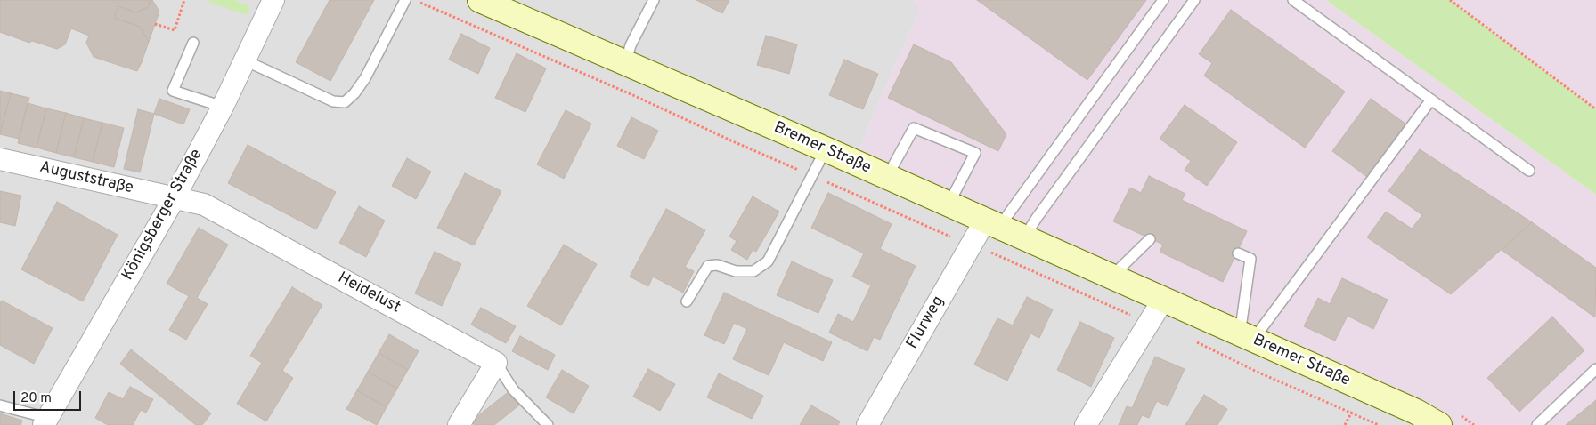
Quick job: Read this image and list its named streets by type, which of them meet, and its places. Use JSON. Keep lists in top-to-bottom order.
{
  "streets": {
    "street": [
      "Bremer Straße",
      "Auguststraße",
      "Königsberger Straße",
      "Heidelust",
      "Flurweg"
    ]
  },
  "crossings": [
    ["Bremer Straße", "Flurweg"],
    ["Auguststraße", "Königsberger Straße"],
    ["Auguststraße", "Heidelust"],
    ["Königsberger Straße", "Heidelust"]
  ],
  "scale_bar": "20 m"
}
